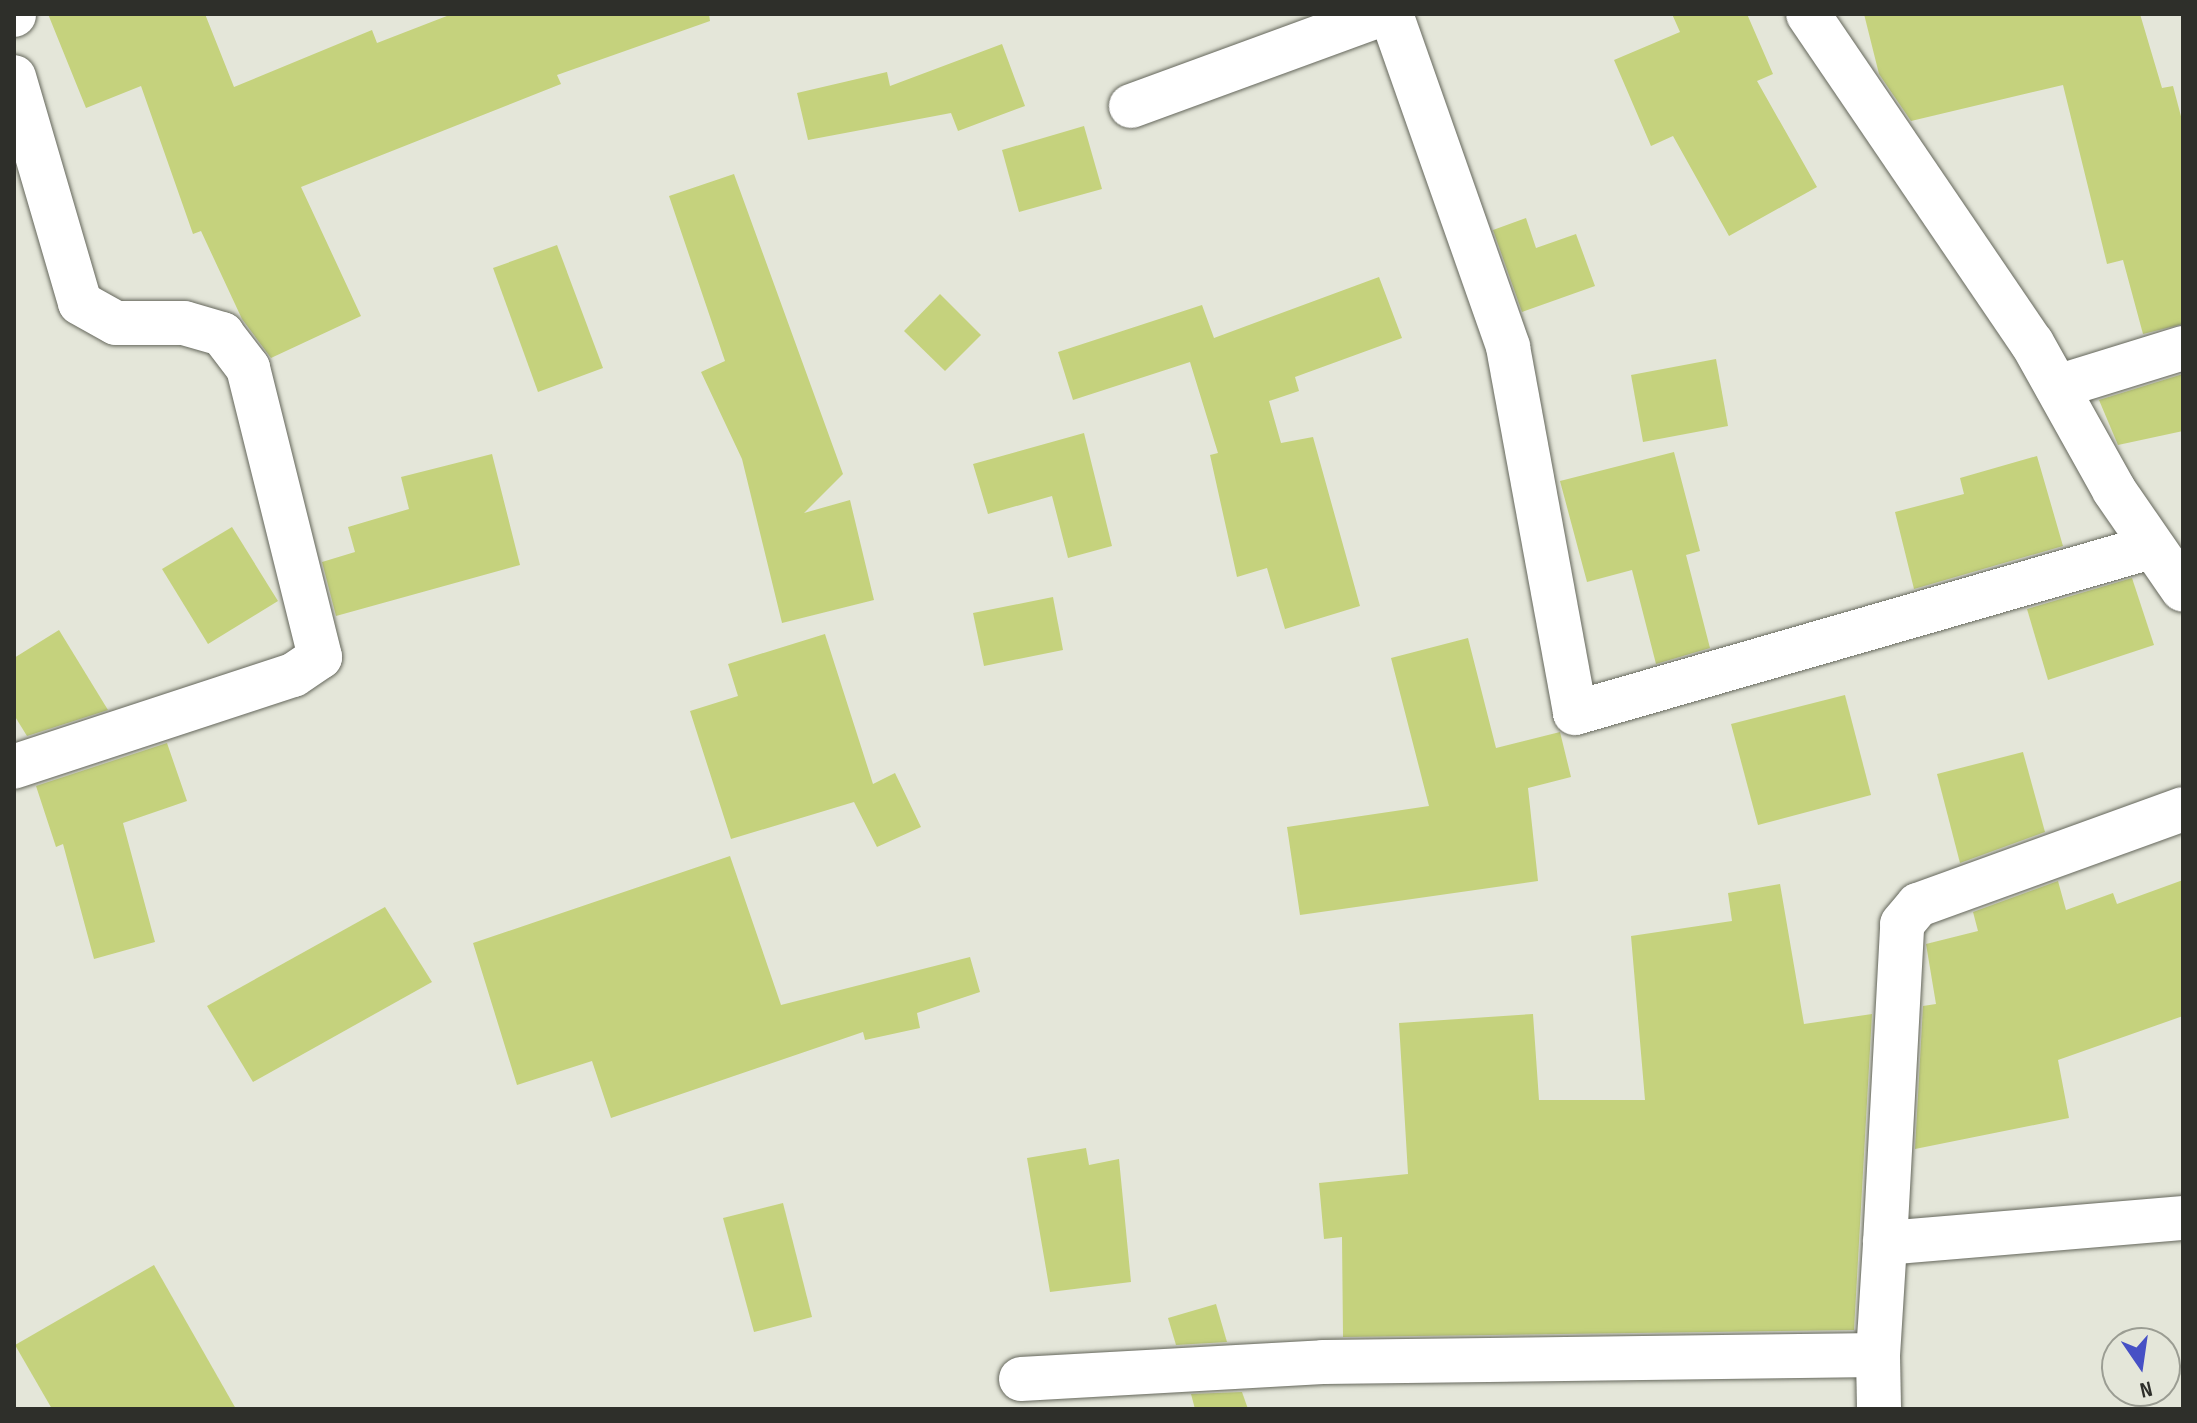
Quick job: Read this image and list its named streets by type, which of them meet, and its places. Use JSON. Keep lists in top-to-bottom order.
{
  "north": "bottom"
}
